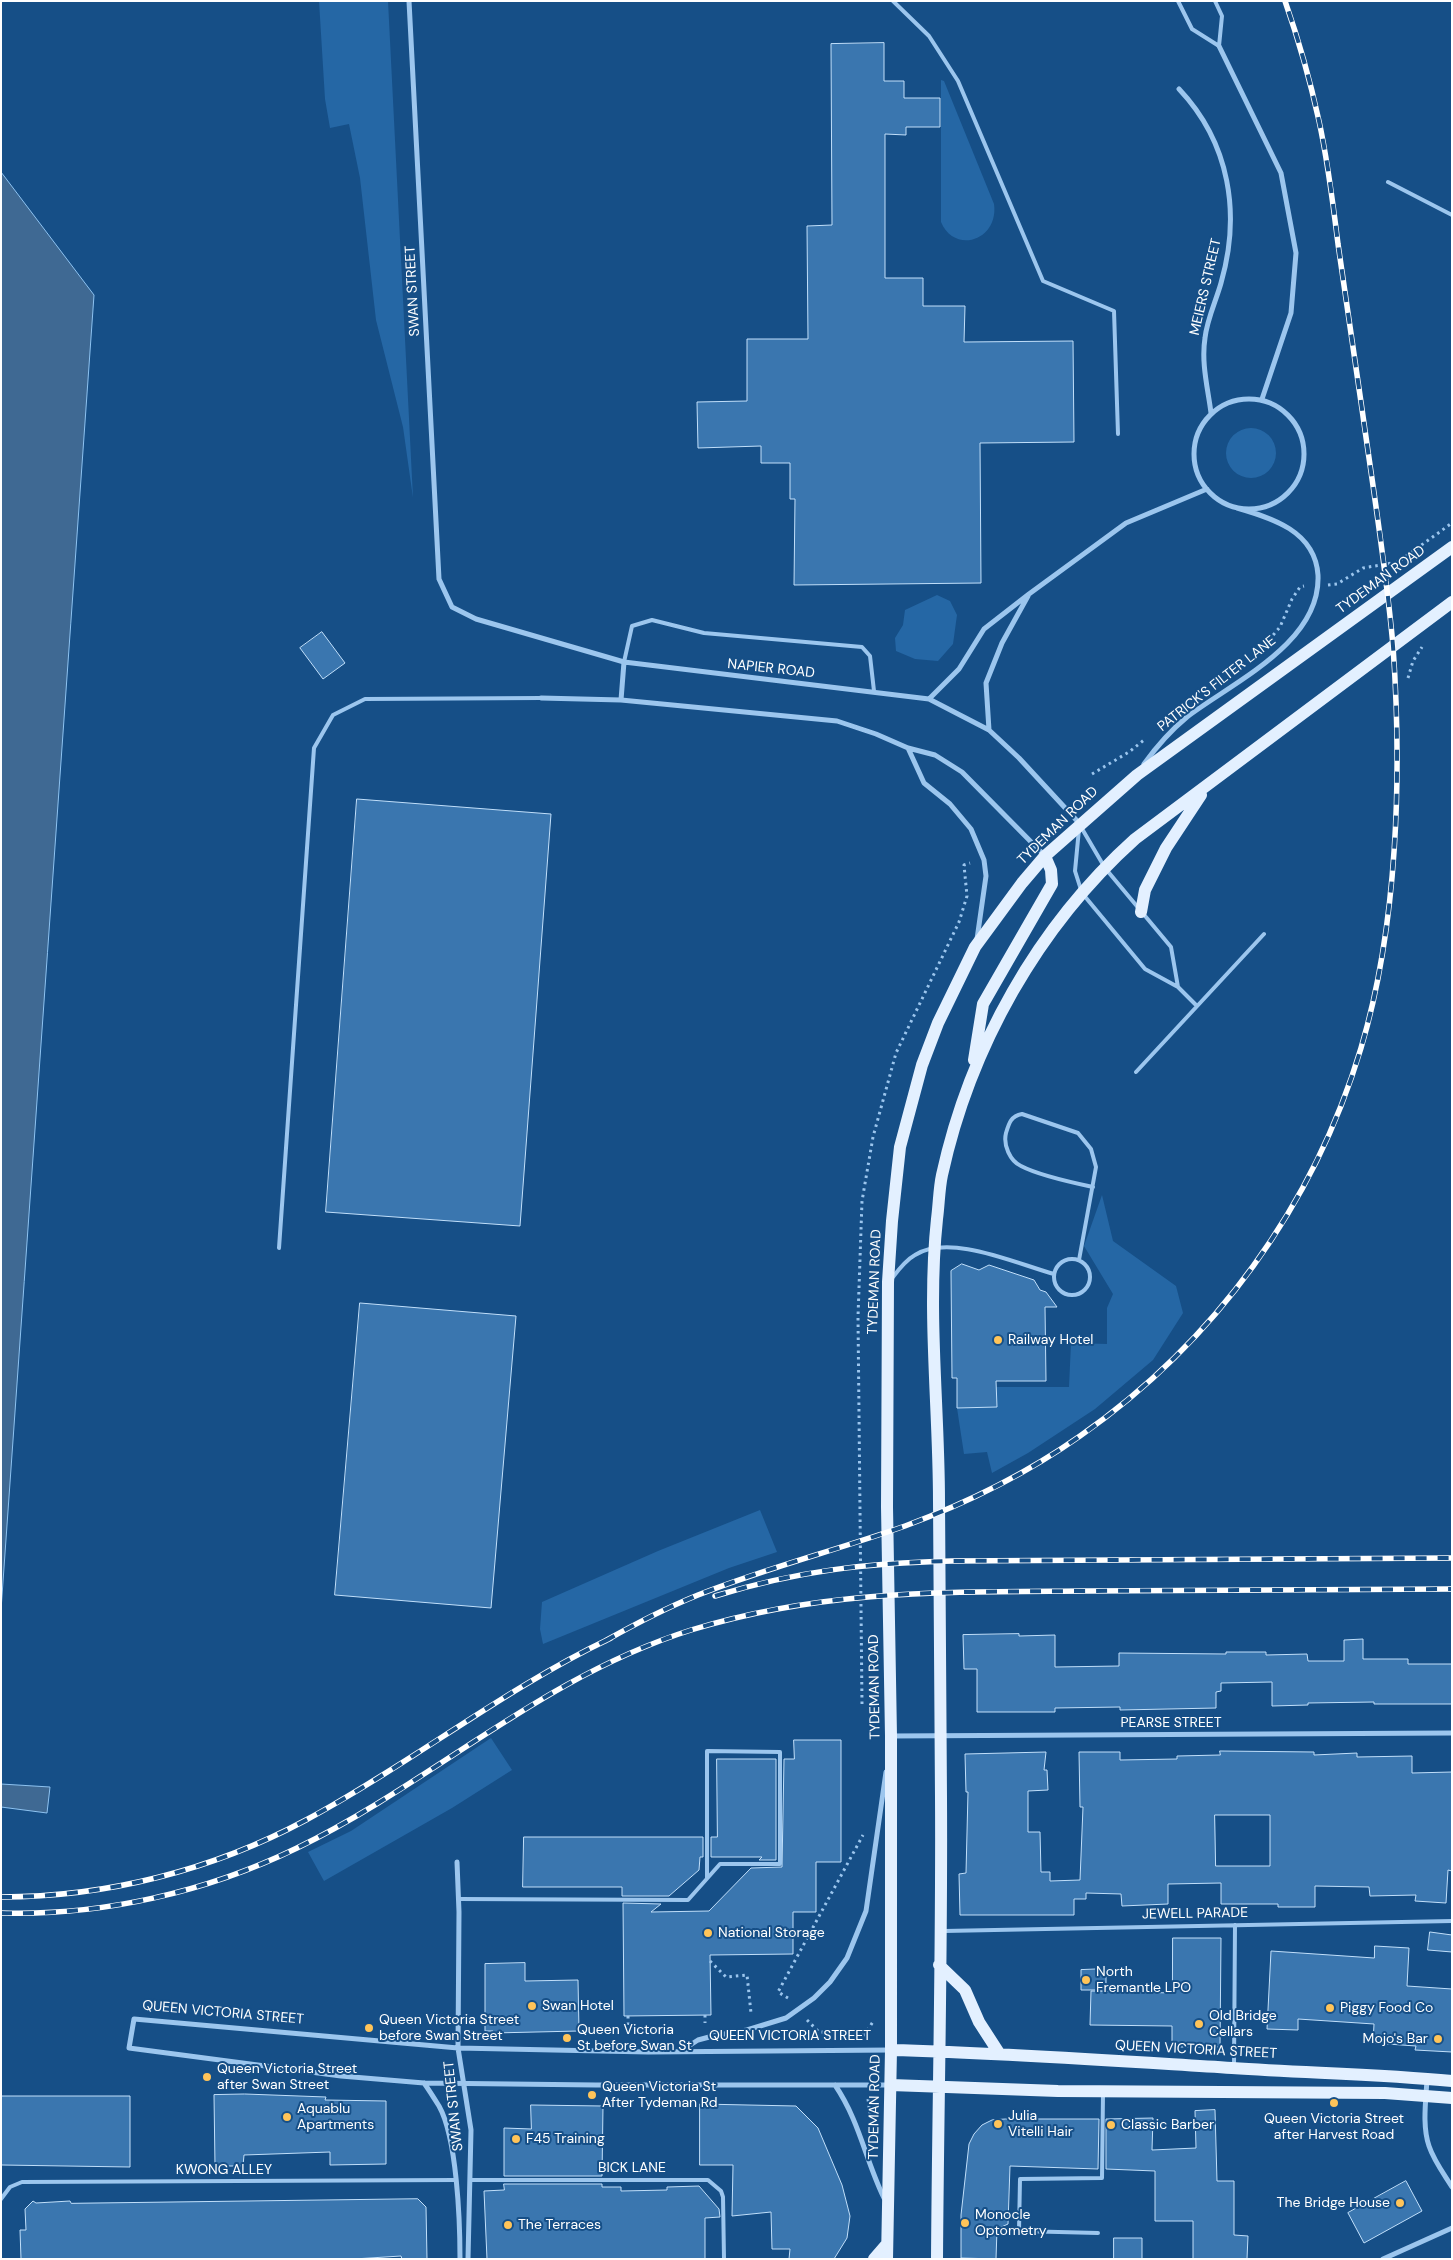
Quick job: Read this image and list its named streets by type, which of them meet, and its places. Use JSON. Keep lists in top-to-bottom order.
{
  "streets": {
    "main road": ["TYDEMAN ROAD", "QUEEN VICTORIA STREET"],
    "street": [
      "MEIERS STREET",
      "SWAN STREET",
      "NAPIER ROAD",
      "PATRICK'S FILTER LANE",
      "PEARSE STREET"
    ],
    "lane": ["JEWELL PARADE", "BICK LANE", "KWONG ALLEY"]
  },
  "crossings": [
    ["MEIERS STREET", "PATRICK'S FILTER LANE"],
    ["SWAN STREET", "NAPIER ROAD"],
    ["SWAN STREET", "QUEEN VICTORIA STREET"],
    ["SWAN STREET", "BICK LANE"],
    ["SWAN STREET", "KWONG ALLEY"],
    ["TYDEMAN ROAD", "NAPIER ROAD"],
    ["TYDEMAN ROAD", "PATRICK'S FILTER LANE"],
    ["TYDEMAN ROAD", "PEARSE STREET"],
    ["TYDEMAN ROAD", "QUEEN VICTORIA STREET"]
  ],
  "places": [
    "Railway Hotel",
    "National Storage",
    "North Fremantle LPO",
    "Swan Hotel",
    "Piggy Food Co",
    "Old Bridge Cellars",
    "Queen Victoria Street before Swan Street",
    "Queen Victoria St before Swan St",
    "Mojo's Bar",
    "Queen Victoria Street after Swan Street",
    "Queen Victoria St After Tydeman Rd",
    "Queen Victoria Street after Harvest Road",
    "Aquablu Apartments",
    "Julia Vitelli Hair",
    "Classic Barber",
    "F45 Training",
    "The Bridge House",
    "Monocle Optometry",
    "The Terraces"
  ]
}
